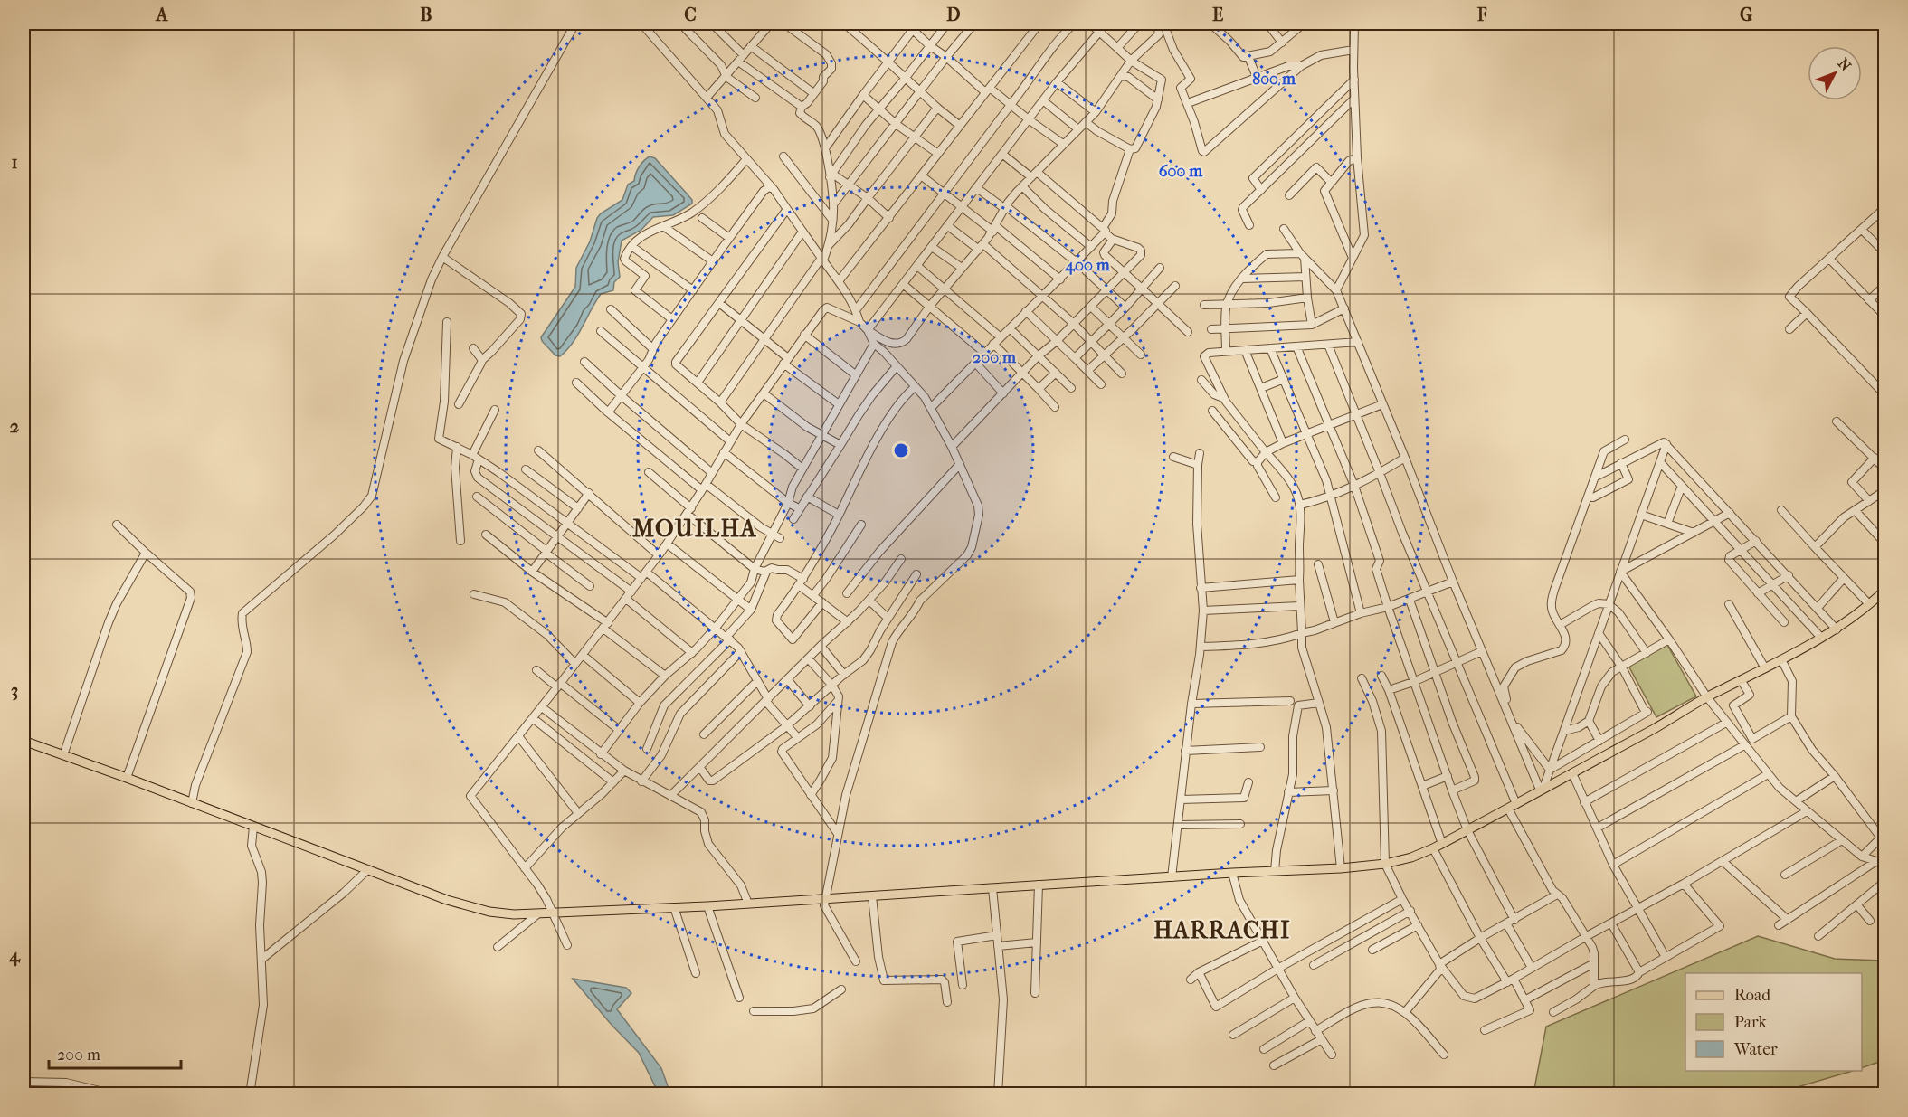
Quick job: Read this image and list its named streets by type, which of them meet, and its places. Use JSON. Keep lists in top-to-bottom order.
{
  "districts": ["MOUILHA", "HARRACHI"],
  "legend": ["Road", "Park", "Water"],
  "scale_bar": "200 m",
  "north": "top right",
  "grid": {
    "columns": [
      "A",
      "B",
      "C",
      "D",
      "E",
      "F",
      "G"
    ],
    "rows": [
      "1",
      "2",
      "3",
      "4"
    ]
  },
  "rings": [
    "800 m",
    "600 m",
    "400 m",
    "200 m"
  ]
}
